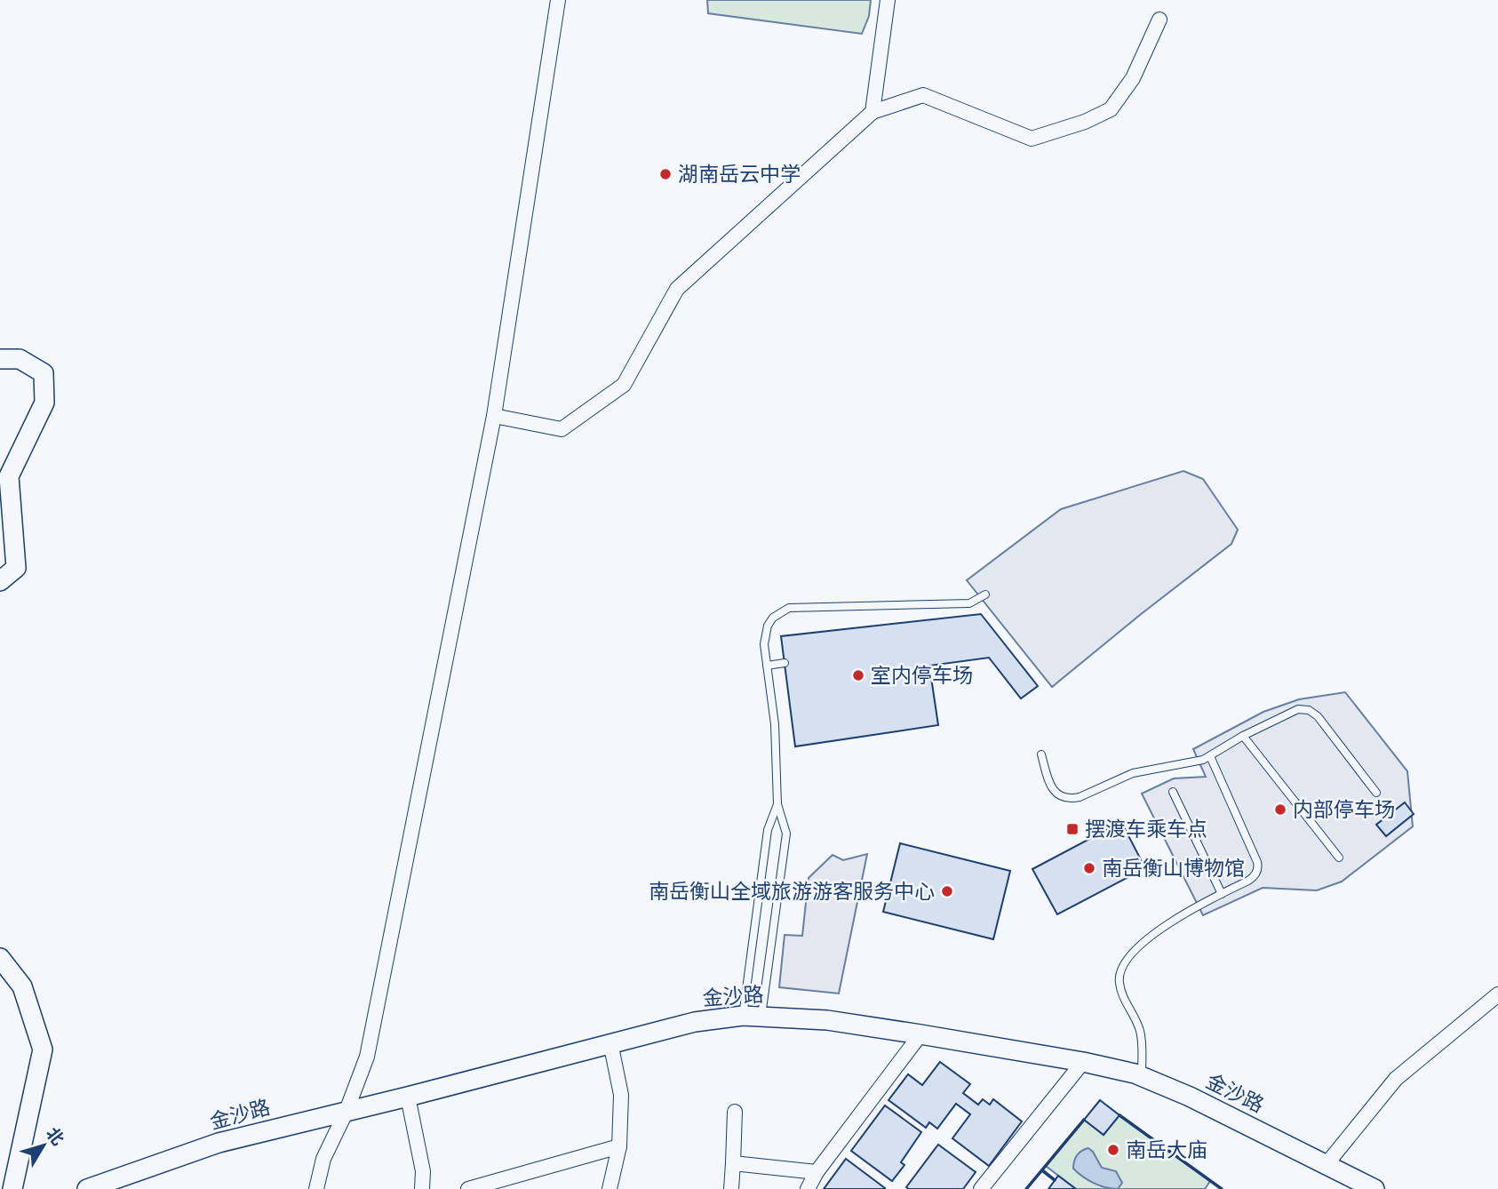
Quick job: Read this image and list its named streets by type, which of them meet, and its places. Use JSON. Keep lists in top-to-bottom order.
{
  "streets": {
    "main road": ["金沙路"]
  },
  "places": {
    "other": [
      "湖南岳云中学",
      "室内停车场",
      "内部停车场",
      "南岳衡山博物馆",
      "南岳衡山全域旅游游客服务中心",
      "南岳大庙"
    ],
    "transit": ["摆渡车乘车点"]
  },
  "north": "top right"
}
